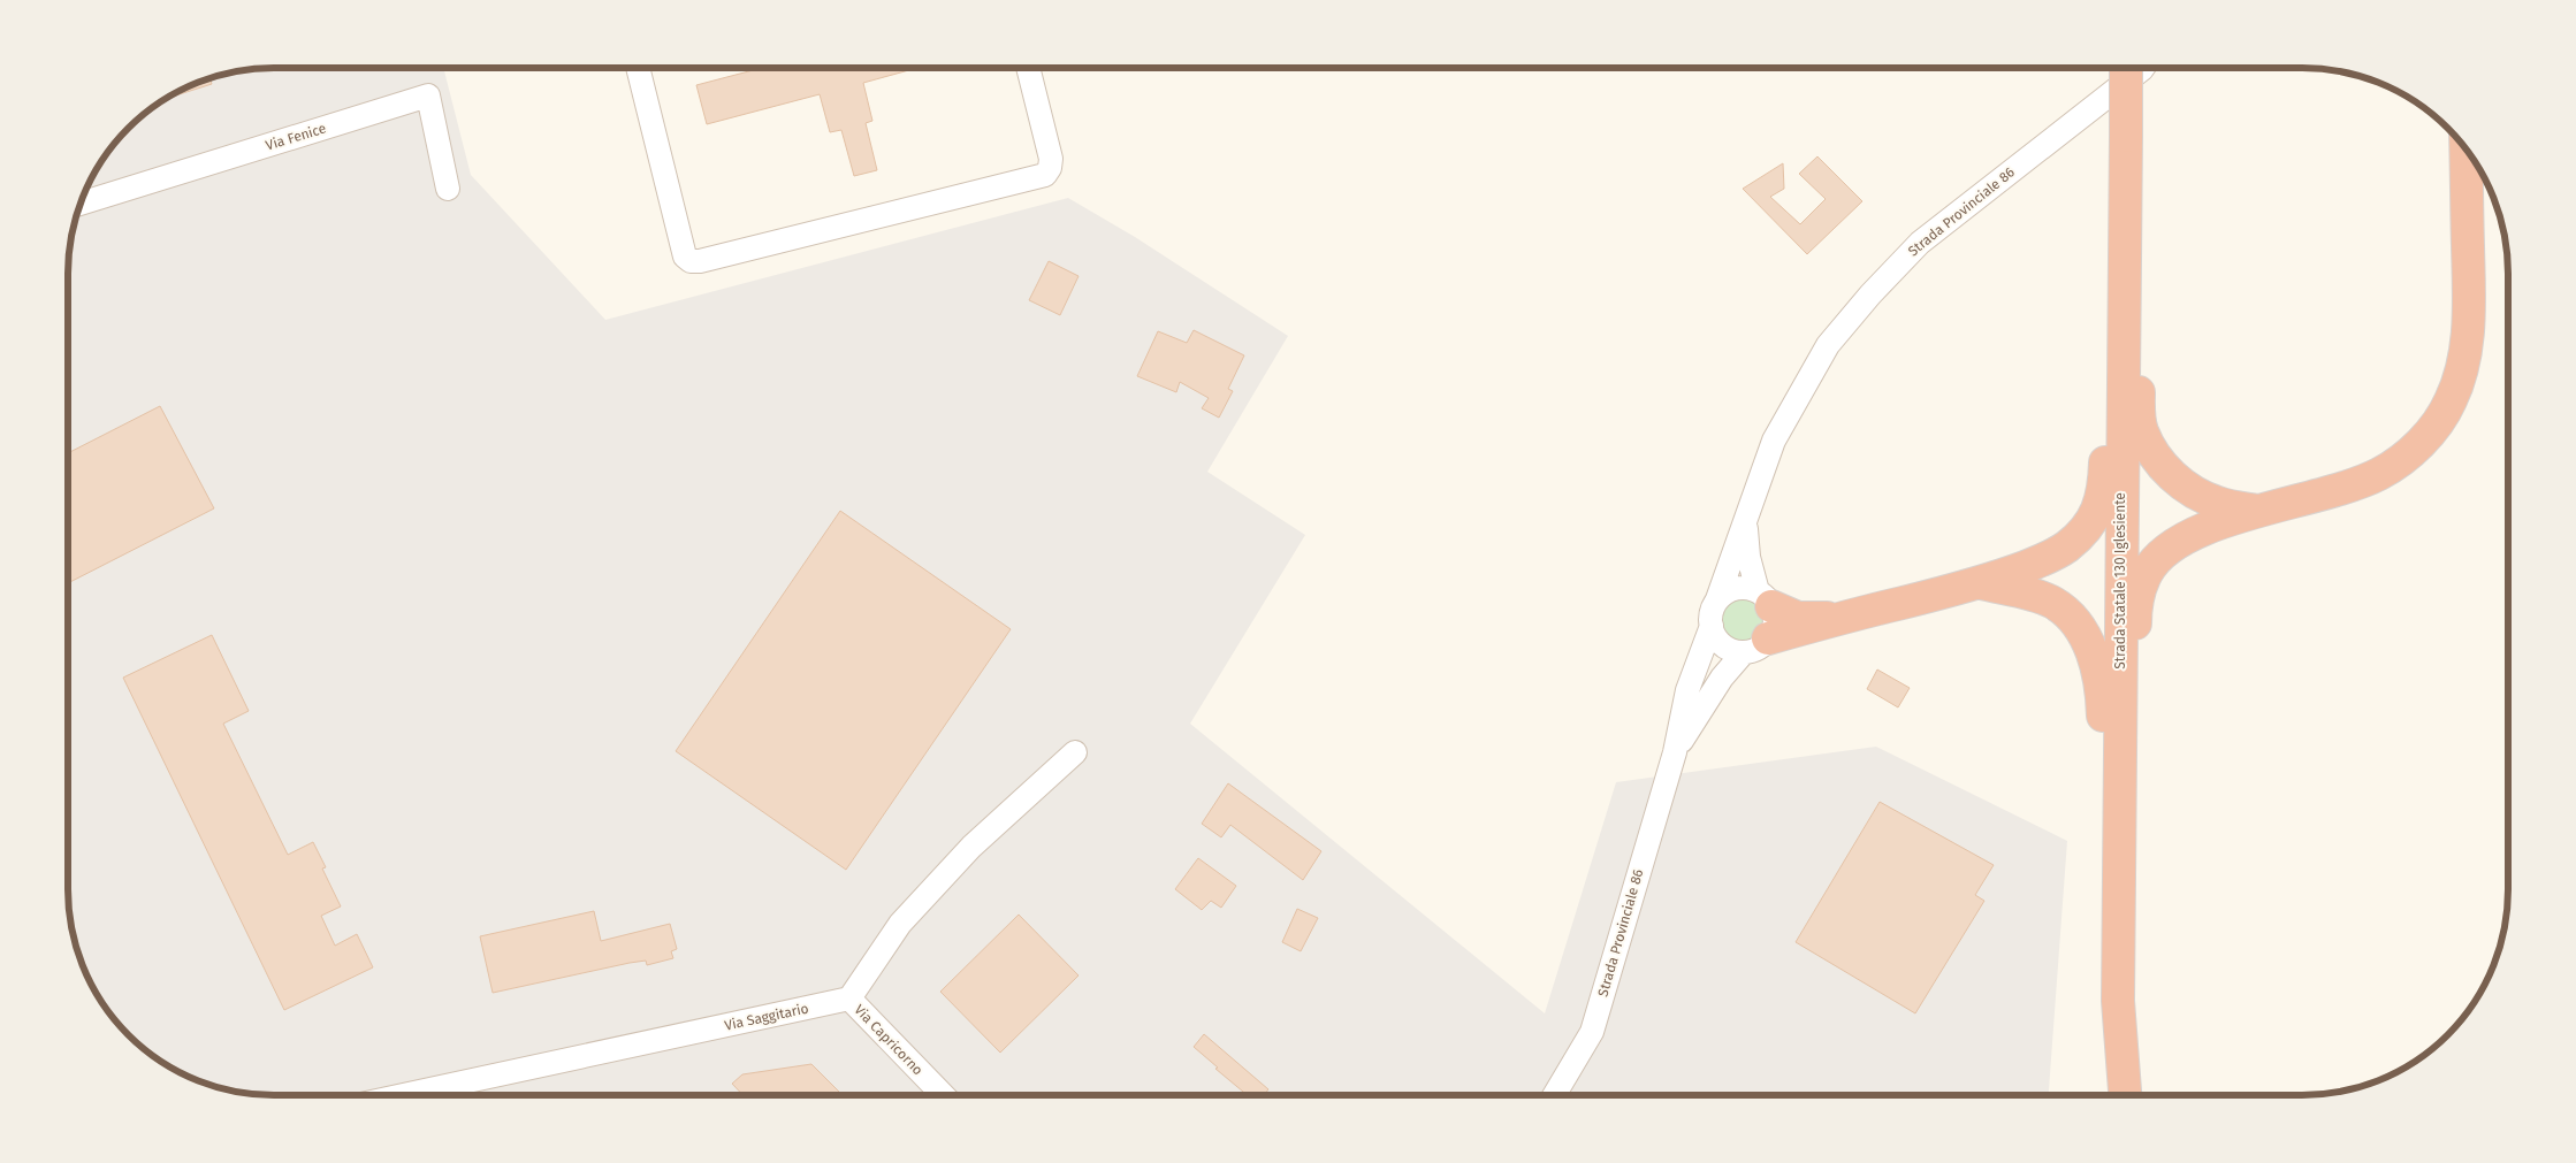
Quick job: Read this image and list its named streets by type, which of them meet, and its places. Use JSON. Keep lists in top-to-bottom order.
{
  "streets": {
    "highway": ["Strada Statale 130 Iglesiente"],
    "street": [
      "Via Fenice",
      "Strada Provinciale 86",
      "Via Saggitario",
      "Via Capricorno"
    ]
  },
  "crossings": [
    ["Via Saggitario", "Via Capricorno"]
  ]
}
